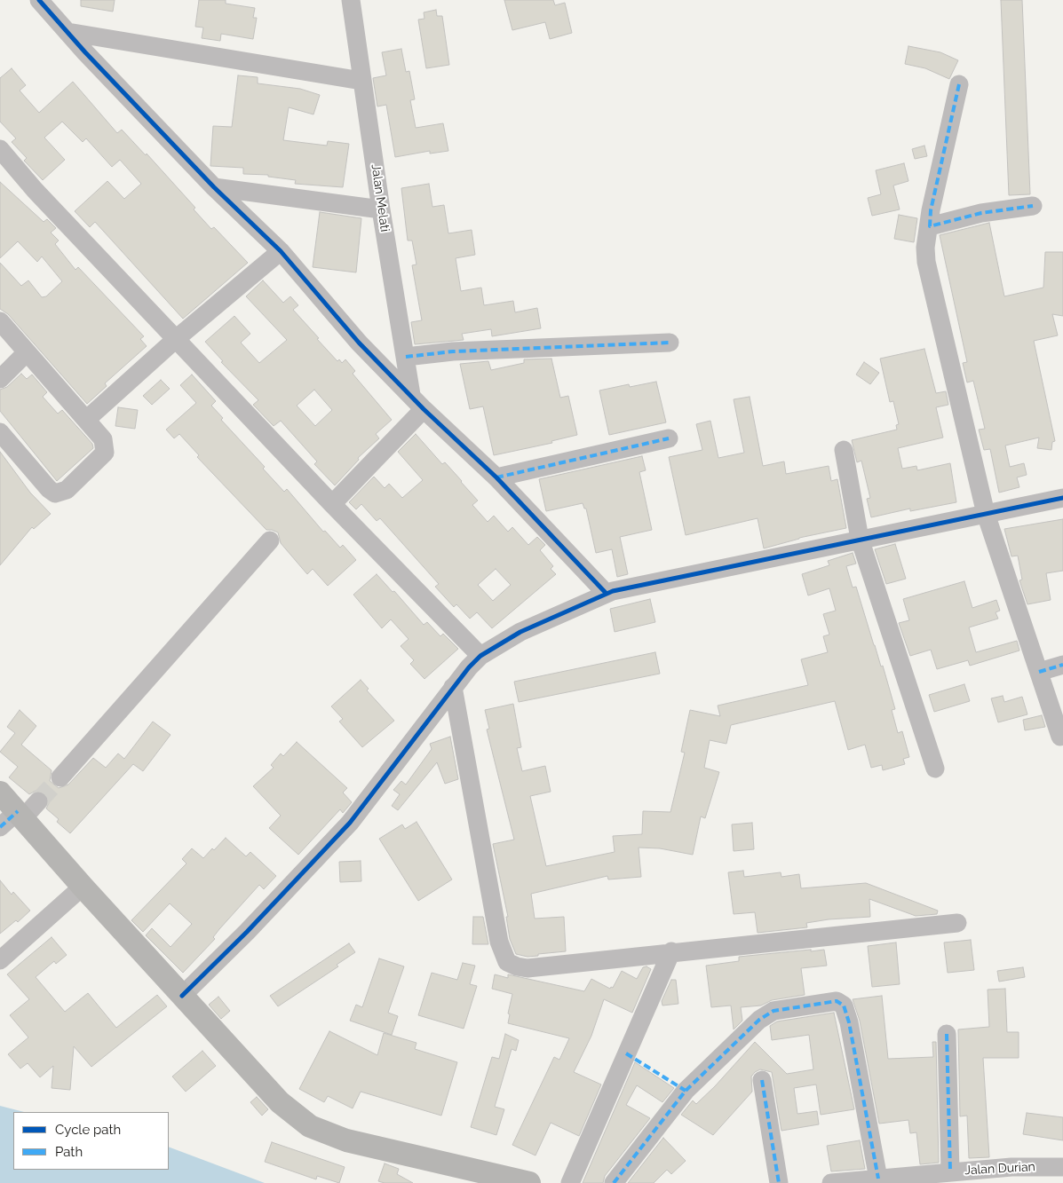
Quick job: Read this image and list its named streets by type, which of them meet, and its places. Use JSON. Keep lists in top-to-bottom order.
{
  "streets": {
    "street": ["Jalan Melati", "Jalan Durian"]
  },
  "legend": ["Cycle path", "Path"]
}
